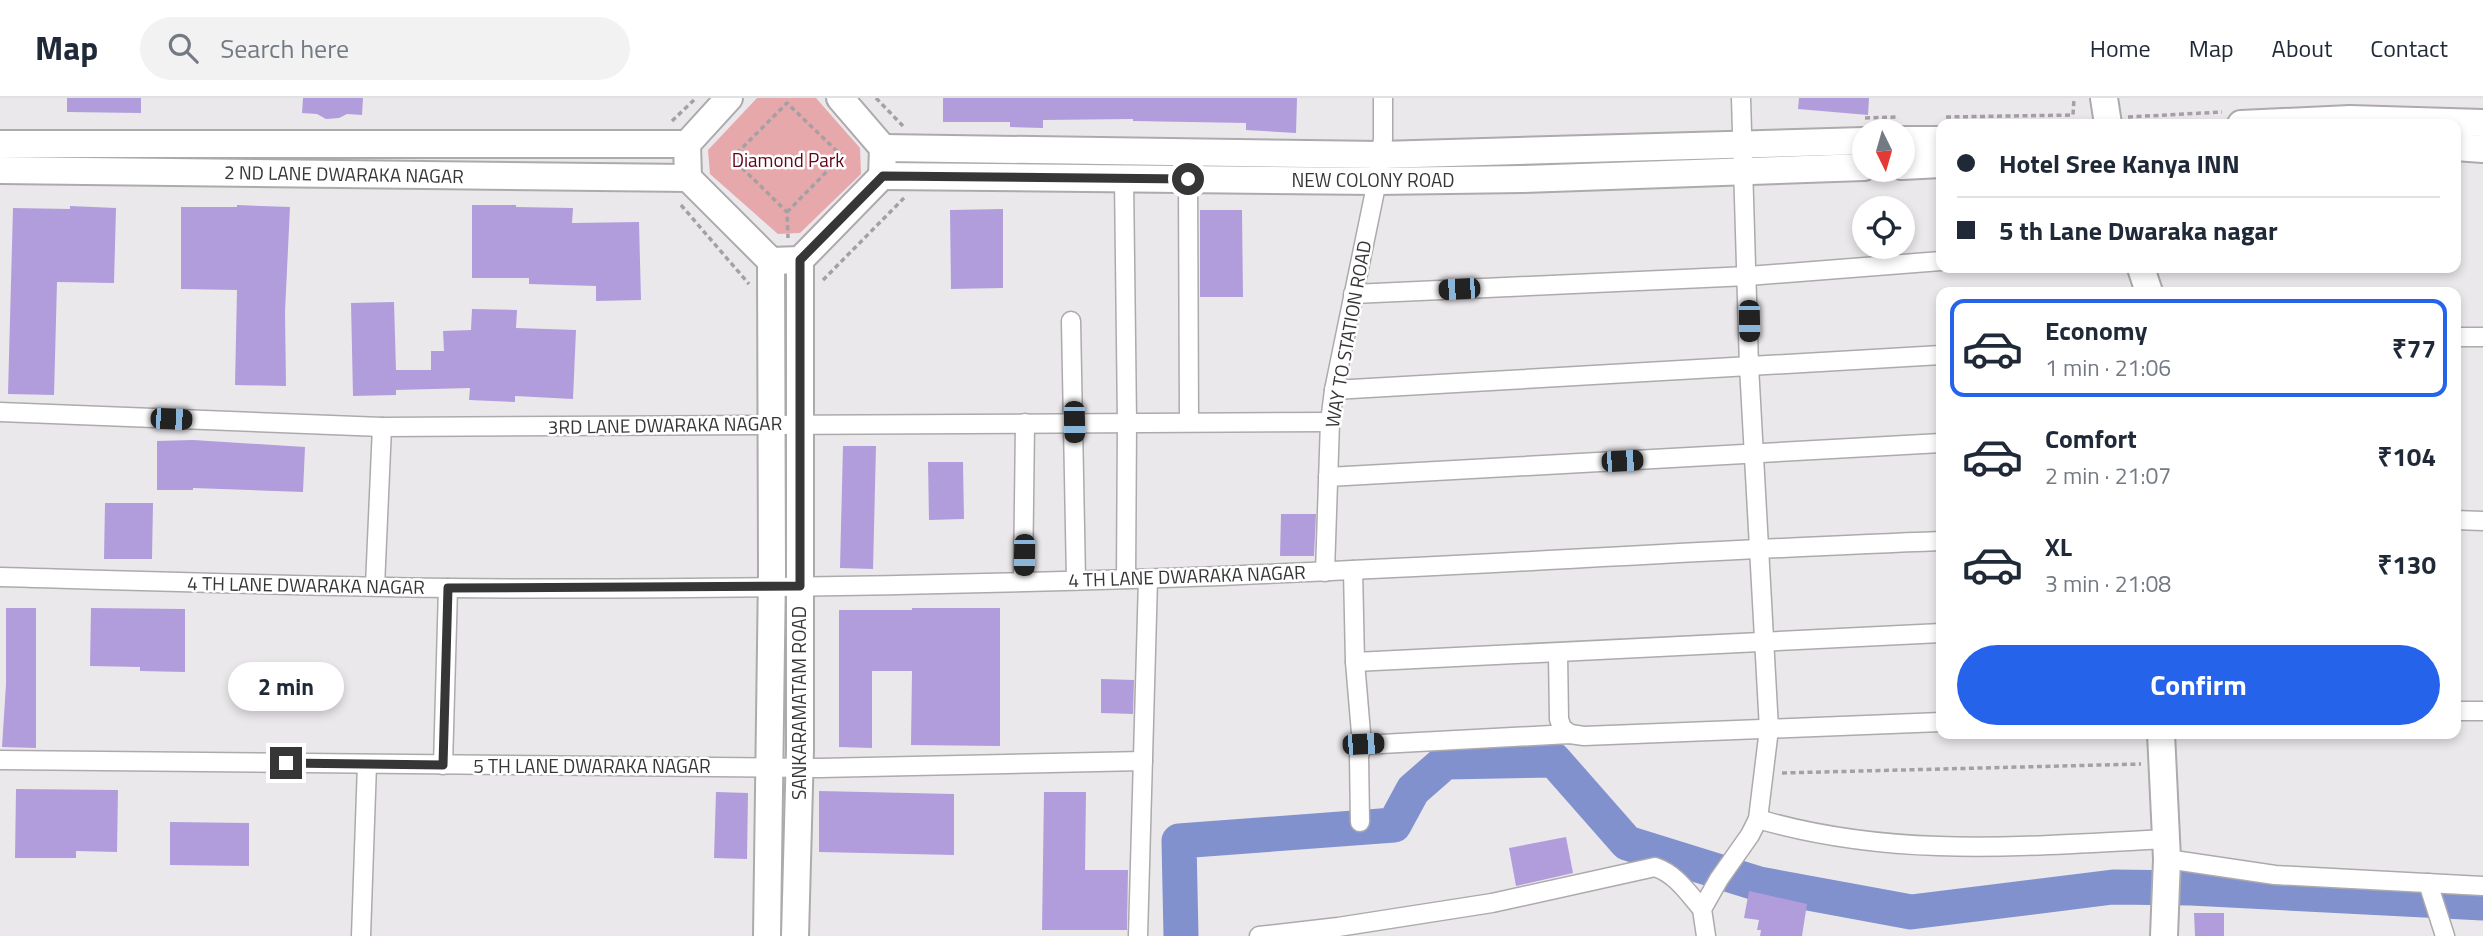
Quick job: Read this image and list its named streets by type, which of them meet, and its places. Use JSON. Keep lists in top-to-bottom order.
{
  "streets": {
    "main road": ["2 ND LANE DWARAKA NAGAR", "NEW COLONY ROAD", "SANKARAMATAM ROAD"],
    "street": [
      "WAY TO STATION ROAD",
      "3RD LANE DWARAKA NAGAR",
      "4 TH LANE DWARAKA NAGAR",
      "5 TH LANE DWARAKA NAGAR"
    ]
  },
  "crossings": [
    ["NEW COLONY ROAD", "WAY TO STATION ROAD"],
    ["WAY TO STATION ROAD", "3RD LANE DWARAKA NAGAR"],
    ["WAY TO STATION ROAD", "4 TH LANE DWARAKA NAGAR"],
    ["3RD LANE DWARAKA NAGAR", "SANKARAMATAM ROAD"],
    ["4 TH LANE DWARAKA NAGAR", "SANKARAMATAM ROAD"],
    ["SANKARAMATAM ROAD", "5 TH LANE DWARAKA NAGAR"]
  ],
  "parks": ["Diamond Park"],
  "north": "bottom",
  "page": {
    "header": "Map",
    "search": "Search here",
    "nav": [
      "Home",
      "Map",
      "About",
      "Contact"
    ],
    "banner": ["Hotel Sree Kanya INN", "5 th Lane Dwaraka nagar"],
    "list": [
      {
        "name": "Economy",
        "note": "1 min · 21:06",
        "value": "₹77"
      },
      {
        "name": "Comfort",
        "note": "2 min · 21:07",
        "value": "₹104"
      },
      {
        "name": "XL",
        "note": "3 min · 21:08",
        "value": "₹130"
      }
    ],
    "buttons": "Confirm",
    "bubble": "2 min"
  }
}
